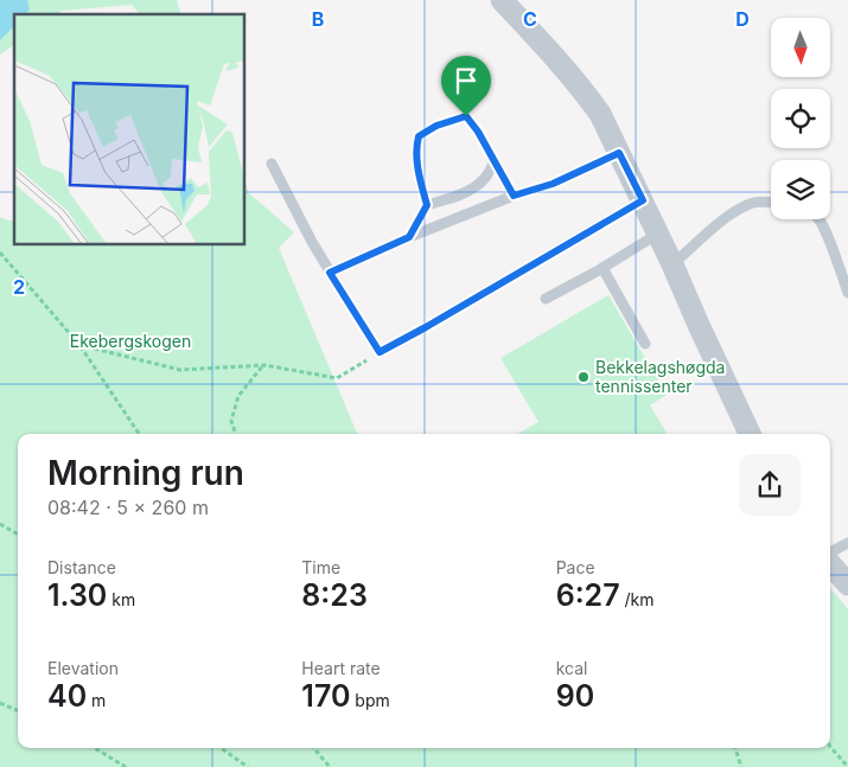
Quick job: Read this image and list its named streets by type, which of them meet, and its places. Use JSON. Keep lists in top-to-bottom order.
{
  "parks": ["Ekebergskogen"],
  "places": ["Bekkelagshøgda tennissenter"],
  "north": "bottom",
  "page": {
    "heading": ["Morning run", "08:42 · 5 × 260 m"],
    "stats": [
      ["Distance", "1.30 km"],
      ["Time", "8:23"],
      ["Pace", "6:27 /km"],
      ["Elevation", "40 m"],
      ["Heart rate", "170 bpm"],
      ["kcal", "90"]
    ]
  },
  "grid": {
    "columns": ["B", "C", "D"],
    "rows": ["2"]
  }
}
